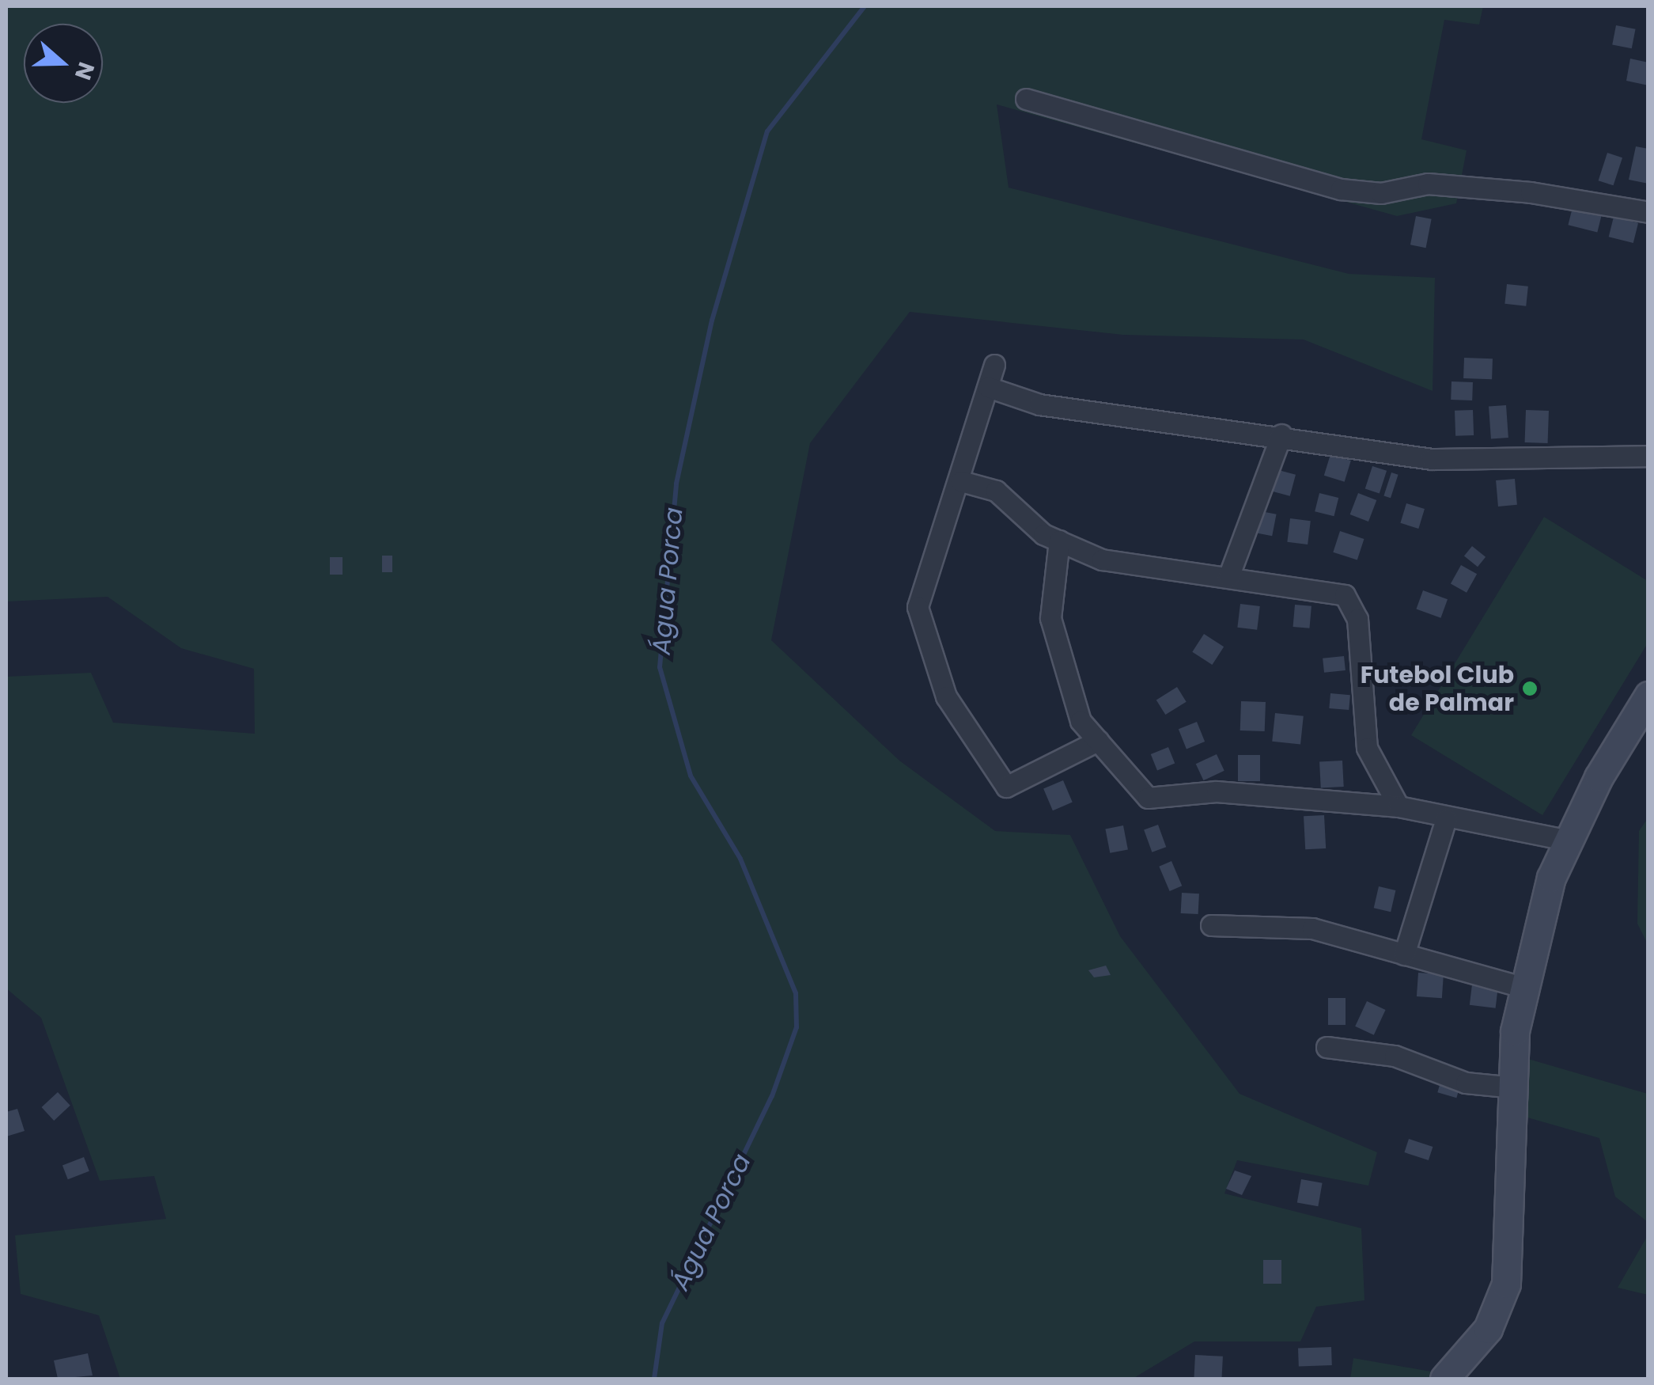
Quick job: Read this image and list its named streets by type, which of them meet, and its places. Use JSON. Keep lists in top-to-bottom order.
{
  "water": ["Água Porca"],
  "places": ["Futebol Club de Palmar"],
  "north": "right"
}
